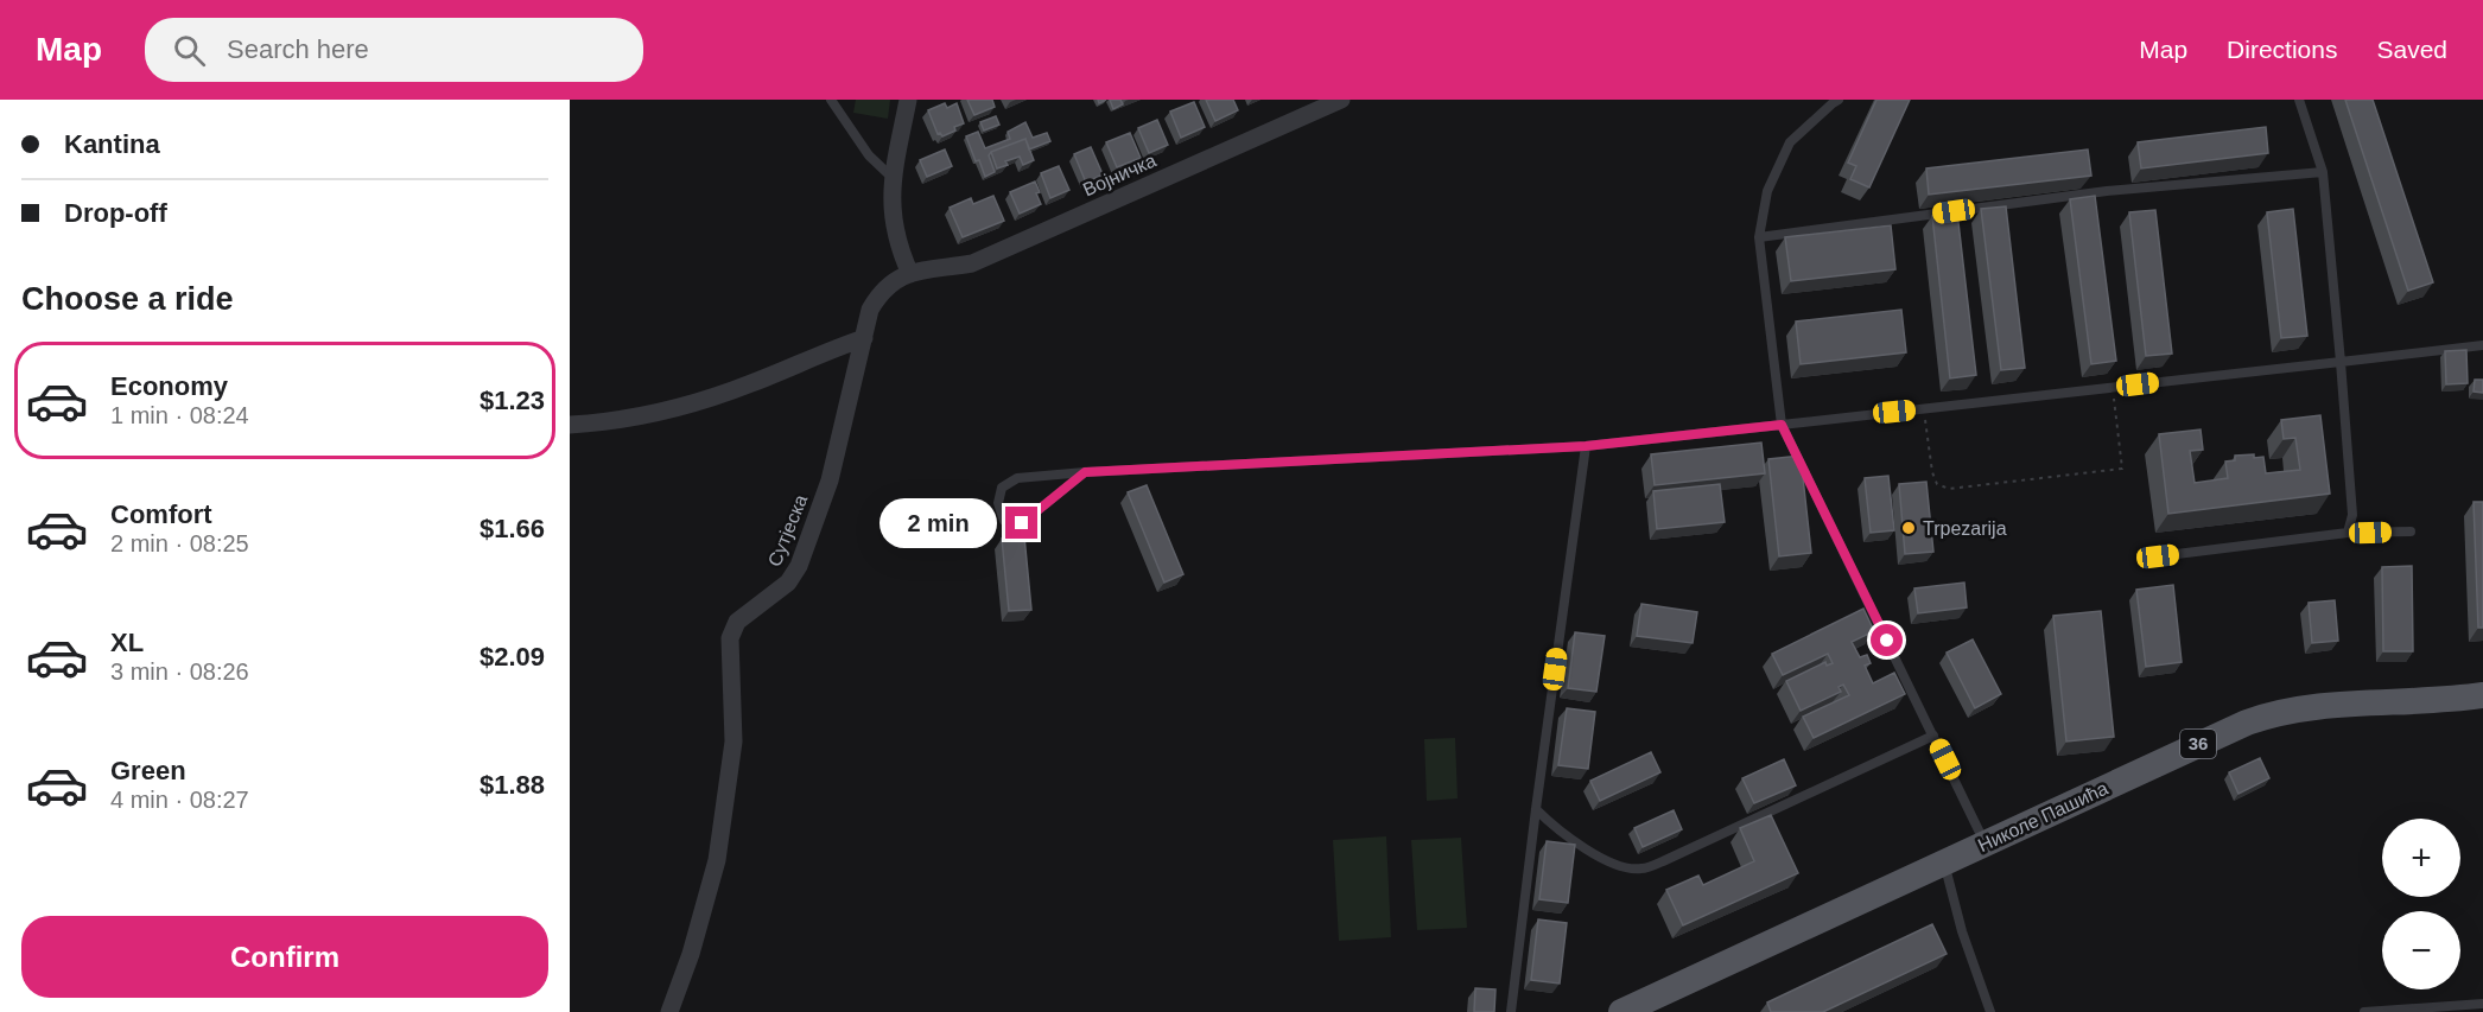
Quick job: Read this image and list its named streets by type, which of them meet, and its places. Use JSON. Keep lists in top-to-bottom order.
{
  "streets": {
    "main road": ["36", "Николе Пашића"],
    "street": ["Војничка", "Сутјеска"]
  },
  "crossings": [
    ["Војничка", "Сутјеска"]
  ],
  "places": ["Trpezarija"],
  "page": {
    "header": "Map",
    "search": "Search here",
    "nav": ["Map", "Directions", "Saved"],
    "banner": ["Kantina", "Drop-off"],
    "heading": "Choose a ride",
    "list": [
      {
        "name": "Economy",
        "note": "1 min · 08:24",
        "value": "$1.23"
      },
      {
        "name": "Comfort",
        "note": "2 min · 08:25",
        "value": "$1.66"
      },
      {
        "name": "XL",
        "note": "3 min · 08:26",
        "value": "$2.09"
      },
      {
        "name": "Green",
        "note": "4 min · 08:27",
        "value": "$1.88"
      }
    ],
    "bubble": "2 min",
    "map_buttons": ["+", "−"],
    "buttons": "Confirm"
  }
}
